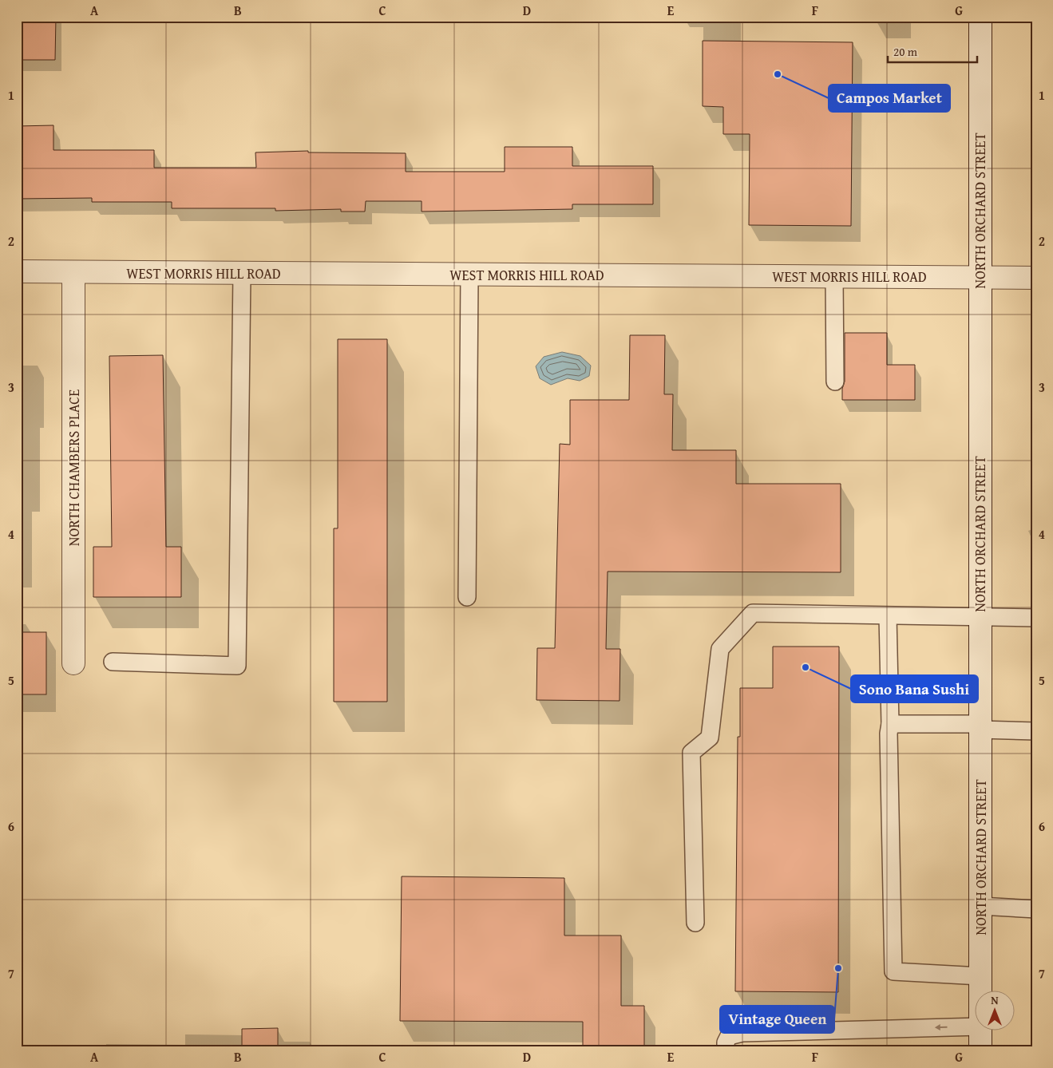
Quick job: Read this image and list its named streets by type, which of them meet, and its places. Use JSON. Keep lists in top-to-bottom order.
{
  "streets": {
    "street": ["NORTH ORCHARD STREET", "WEST MORRIS HILL ROAD", "NORTH CHAMBERS PLACE"]
  },
  "crossings": [
    ["NORTH ORCHARD STREET", "WEST MORRIS HILL ROAD"],
    ["WEST MORRIS HILL ROAD", "NORTH CHAMBERS PLACE"]
  ],
  "places": ["Campos Market", "Sono Bana Sushi", "Vintage Queen"],
  "scale_bar": "20 m",
  "north": "top",
  "grid": {
    "columns": [
      "A",
      "B",
      "C",
      "D",
      "E",
      "F",
      "G"
    ],
    "rows": [
      "1",
      "2",
      "3",
      "4",
      "5",
      "6",
      "7"
    ]
  }
}
